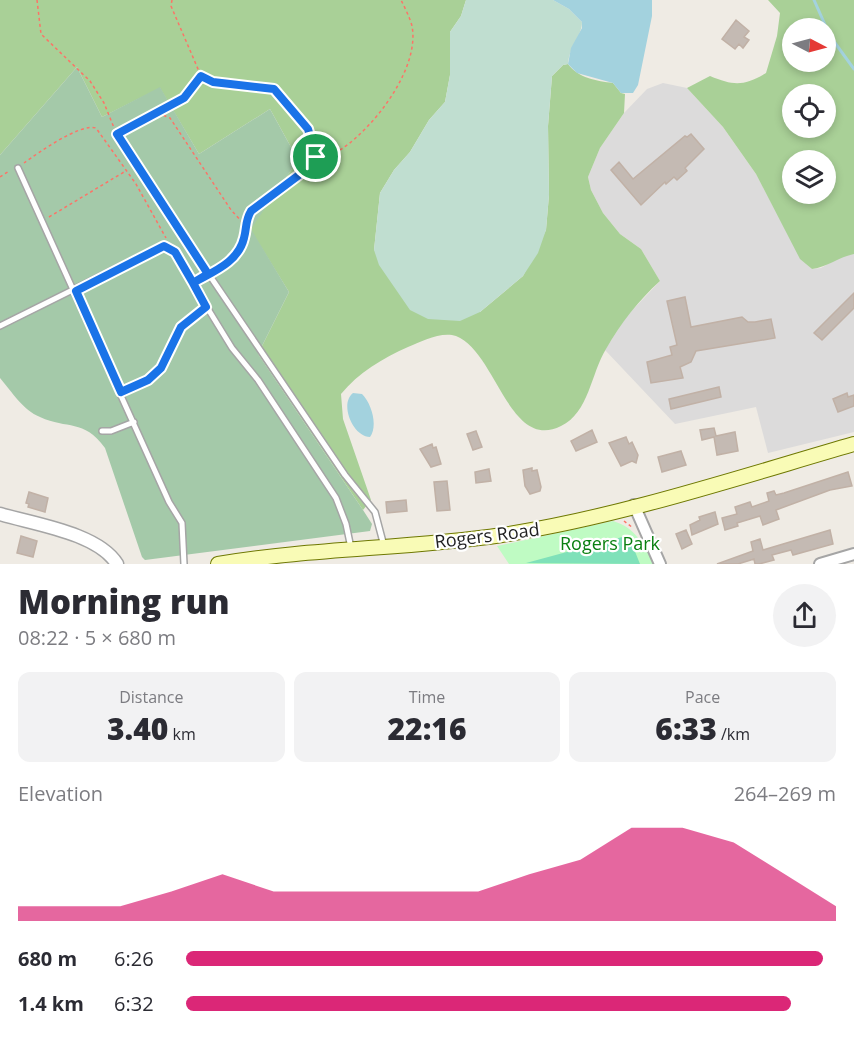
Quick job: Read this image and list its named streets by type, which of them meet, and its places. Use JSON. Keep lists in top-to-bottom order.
{
  "streets": {
    "main road": ["Rogers Road"]
  },
  "parks": ["Rogers Park"],
  "north": "right",
  "page": {
    "heading": ["Morning run", "08:22 · 5 × 680 m"],
    "stats": [
      ["Distance", "3.40 km"],
      ["Time", "22:16"],
      ["Pace", "6:33 /km"]
    ],
    "chart": ["Elevation", "264–269 m"],
    "list": [
      {
        "name": "680 m",
        "note": "6:26"
      },
      {
        "name": "1.4 km",
        "note": "6:32"
      }
    ]
  }
}
